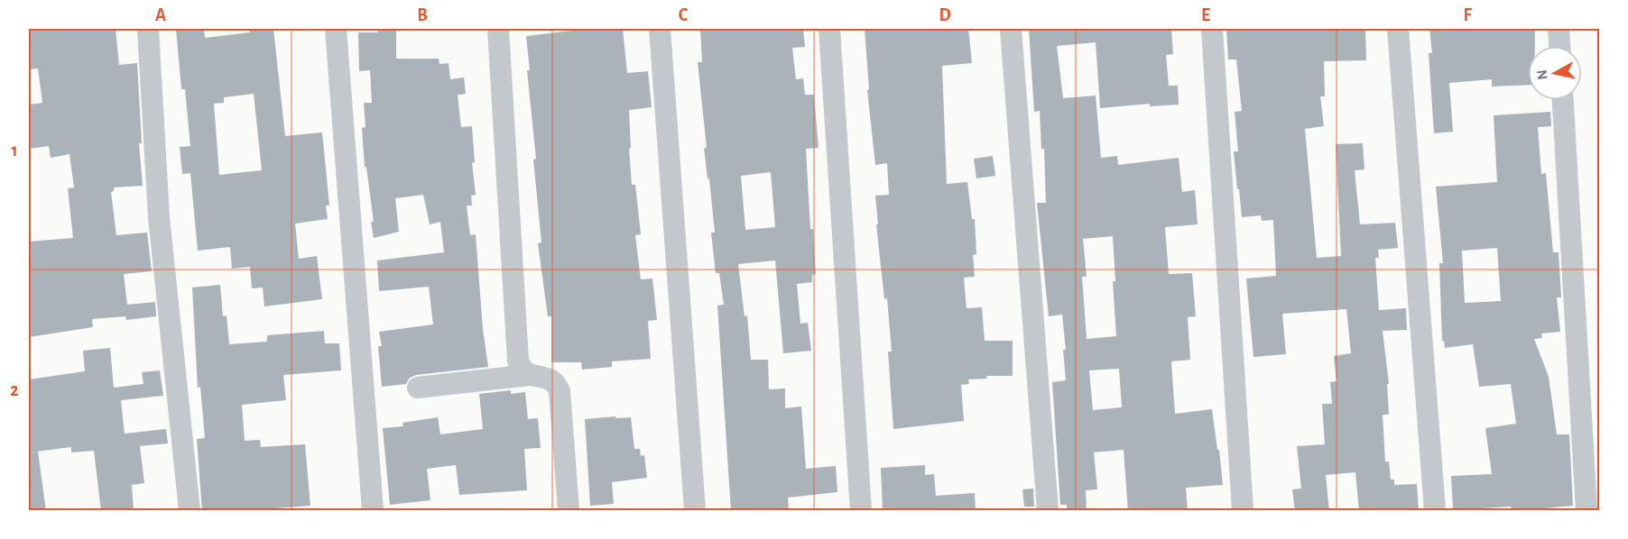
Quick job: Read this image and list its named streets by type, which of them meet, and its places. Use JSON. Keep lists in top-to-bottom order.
{
  "north": "left",
  "grid": {
    "columns": [
      "A",
      "B",
      "C",
      "D",
      "E",
      "F"
    ],
    "rows": ["1", "2"]
  }
}
